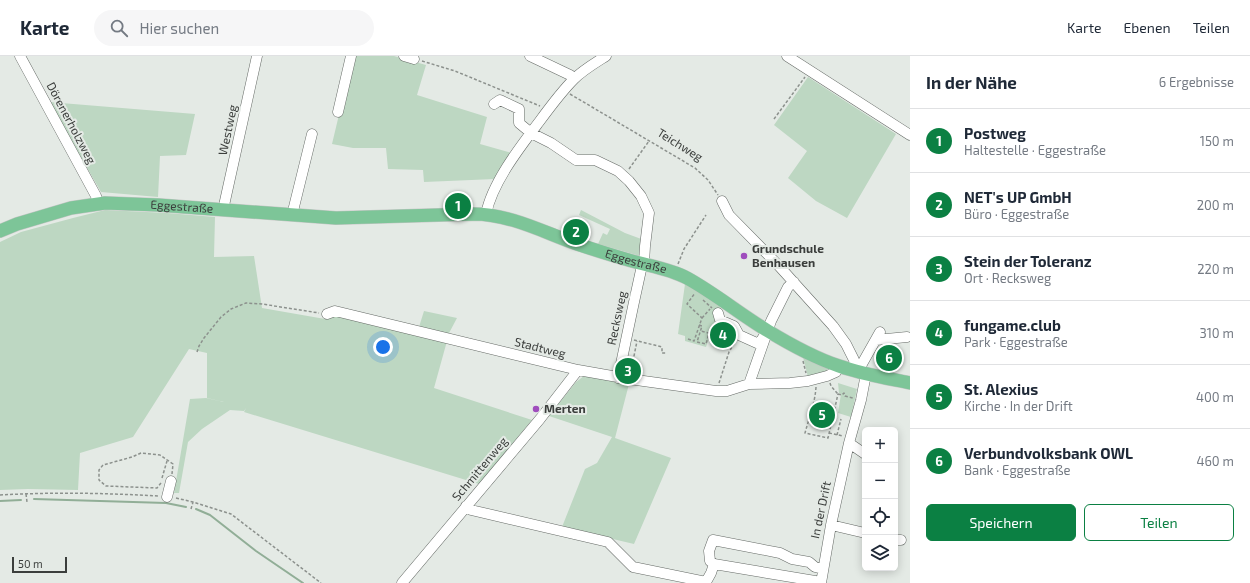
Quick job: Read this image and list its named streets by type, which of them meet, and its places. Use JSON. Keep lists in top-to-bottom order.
{
  "streets": {
    "main road": ["Eggestraße"],
    "street": [
      "Dörenerholzweg",
      "Westweg",
      "Recksweg",
      "Stadtweg",
      "Schmittenweg",
      "In der Drift"
    ],
    "path": ["Teichweg"]
  },
  "crossings": [
    ["Dörenerholzweg", "Eggestraße"],
    ["Westweg", "Eggestraße"],
    ["Eggestraße", "Recksweg"],
    ["Eggestraße", "Stadtweg"],
    ["Eggestraße", "In der Drift"],
    ["Recksweg", "Stadtweg"],
    ["Stadtweg", "Schmittenweg"]
  ],
  "places": ["Grundschule Benhausen", "Merten"],
  "scale_bar": "50 m",
  "page": {
    "header": "Karte",
    "search": "Hier suchen",
    "nav": ["Karte", "Ebenen", "Teilen"],
    "heading": ["In der Nähe", "6 Ergebnisse"],
    "list": [
      {
        "mark": "1",
        "name": "Postweg",
        "note": "Haltestelle · Eggestraße",
        "value": "150 m"
      },
      {
        "mark": "2",
        "name": "NET's UP GmbH",
        "note": "Büro · Eggestraße",
        "value": "200 m"
      },
      {
        "mark": "3",
        "name": "Stein der Toleranz",
        "note": "Ort · Recksweg",
        "value": "220 m"
      },
      {
        "mark": "4",
        "name": "fungame.club",
        "note": "Park · Eggestraße",
        "value": "310 m"
      },
      {
        "mark": "5",
        "name": "St. Alexius",
        "note": "Kirche · In der Drift",
        "value": "400 m"
      },
      {
        "mark": "6",
        "name": "Verbundvolksbank OWL",
        "note": "Bank · Eggestraße",
        "value": "460 m"
      }
    ],
    "pins": [
      "1",
      "2",
      "4",
      "6",
      "3",
      "5"
    ],
    "map_buttons": ["+", "−"],
    "buttons": ["Speichern", "Teilen"],
    "scale": "50 m"
  }
}
